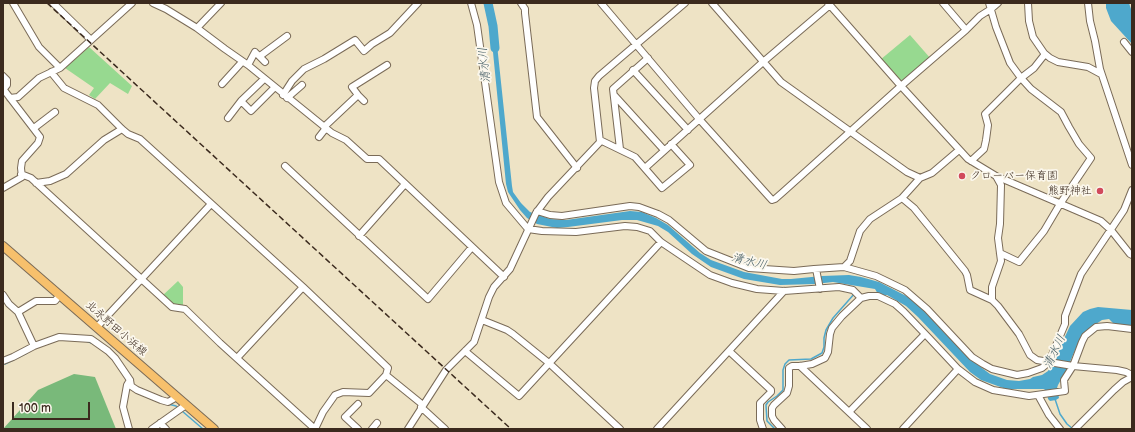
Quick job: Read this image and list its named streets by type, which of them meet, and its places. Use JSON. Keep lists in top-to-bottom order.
{
  "streets": {
    "main road": ["北永野田小浜線"]
  },
  "water": ["清水川"],
  "places": ["クローバー保育園", "熊野神社"],
  "scale_bar": "100 m"
}
